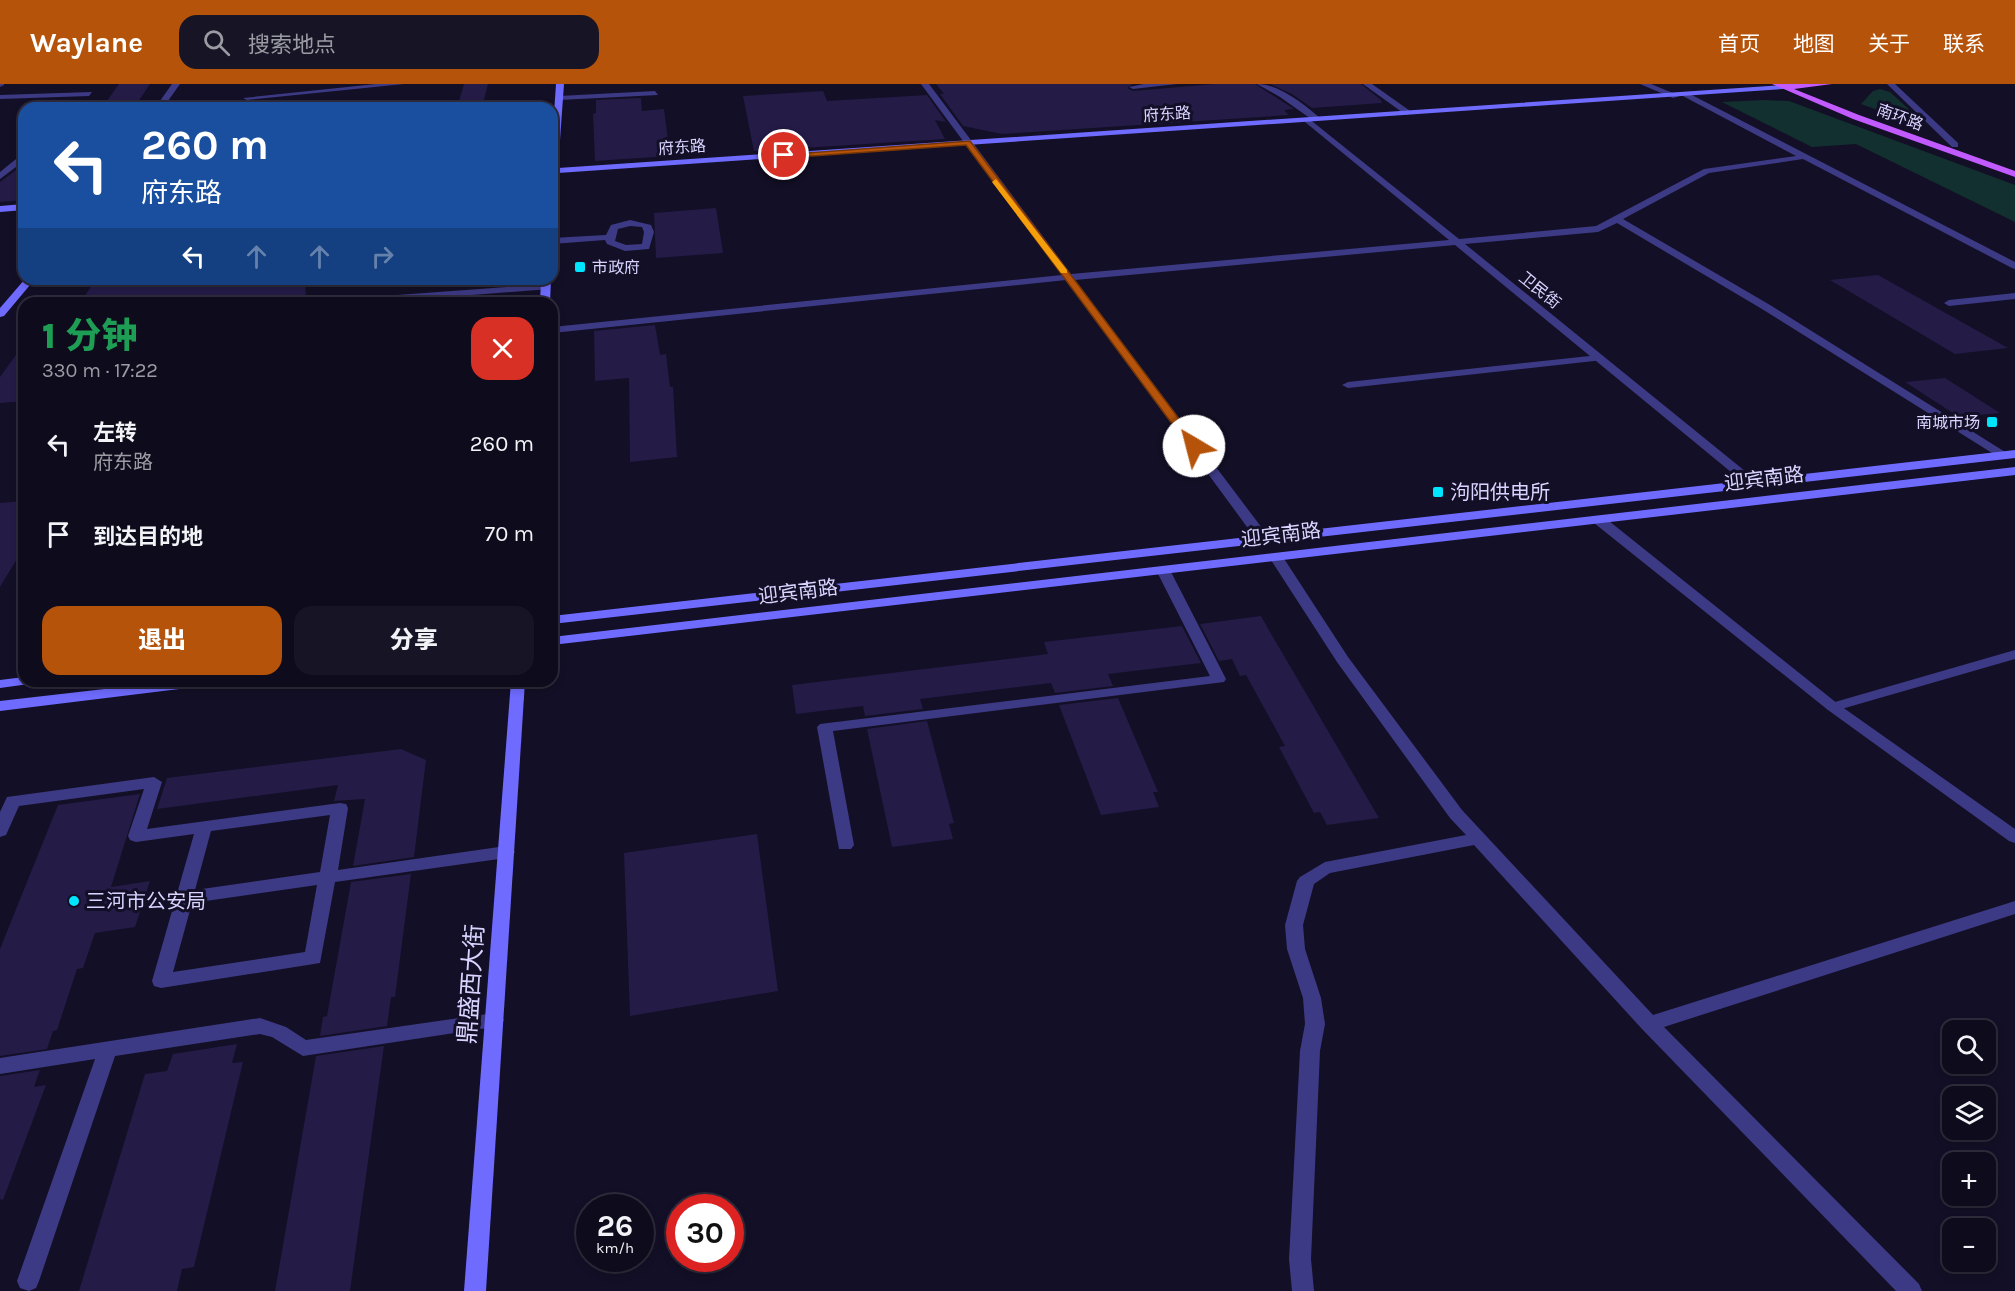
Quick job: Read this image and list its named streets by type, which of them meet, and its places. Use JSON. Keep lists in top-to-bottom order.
{
  "streets": {
    "main road": [
      "府东路",
      "南环路",
      "迎宾南路",
      "鼎盛西大街"
    ],
    "street": ["卫民街"]
  },
  "crossings": [
    ["府东路", "南环路"],
    ["府东路", "卫民街"],
    ["卫民街", "迎宾南路"]
  ],
  "places": {
    "transit": ["市政府", "南城市场", "泃阳供电所"],
    "other": ["三河市公安局"]
  },
  "page": {
    "header": "Waylane",
    "search": "搜索地点",
    "nav": [
      "首页",
      "地图",
      "关于",
      "联系"
    ],
    "turn": ["260 m", "府东路"],
    "heading": ["1 分钟", "330 m · 17:22"],
    "list": [
      {
        "name": "左转",
        "note": "府东路",
        "value": "260 m"
      },
      {
        "name": "到达目的地",
        "value": "70 m"
      }
    ],
    "buttons": ["退出", "分享"],
    "map_buttons": ["+", "−"],
    "speed": "26 km/h",
    "limit": "30"
  }
}
